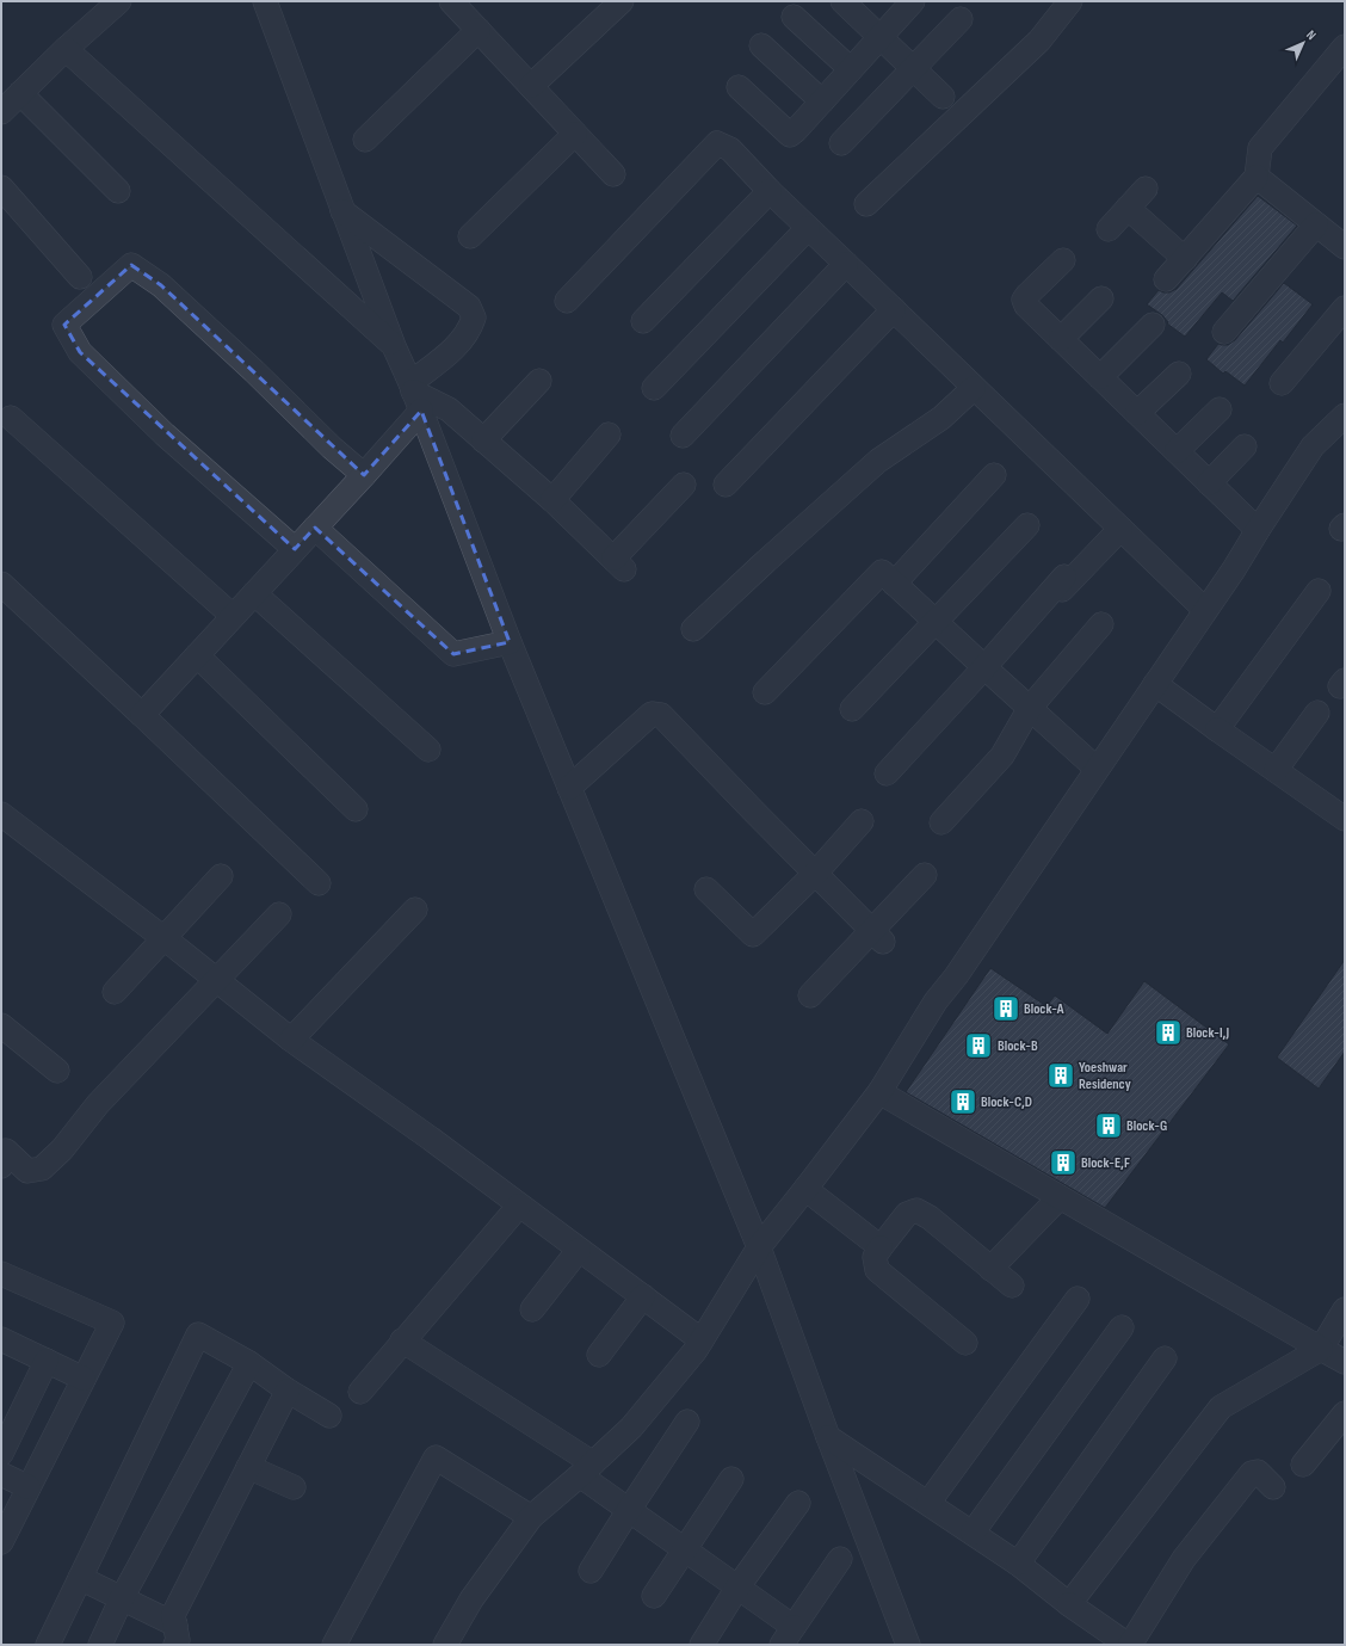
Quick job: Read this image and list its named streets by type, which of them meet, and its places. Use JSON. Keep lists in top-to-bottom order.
{
  "places": {
    "building": [
      "Block-A",
      "Block-I,J",
      "Block-B",
      "Yoeshwar Residency",
      "Block-C,D",
      "Block-G",
      "Block-E,F"
    ]
  },
  "north": "top right"
}
